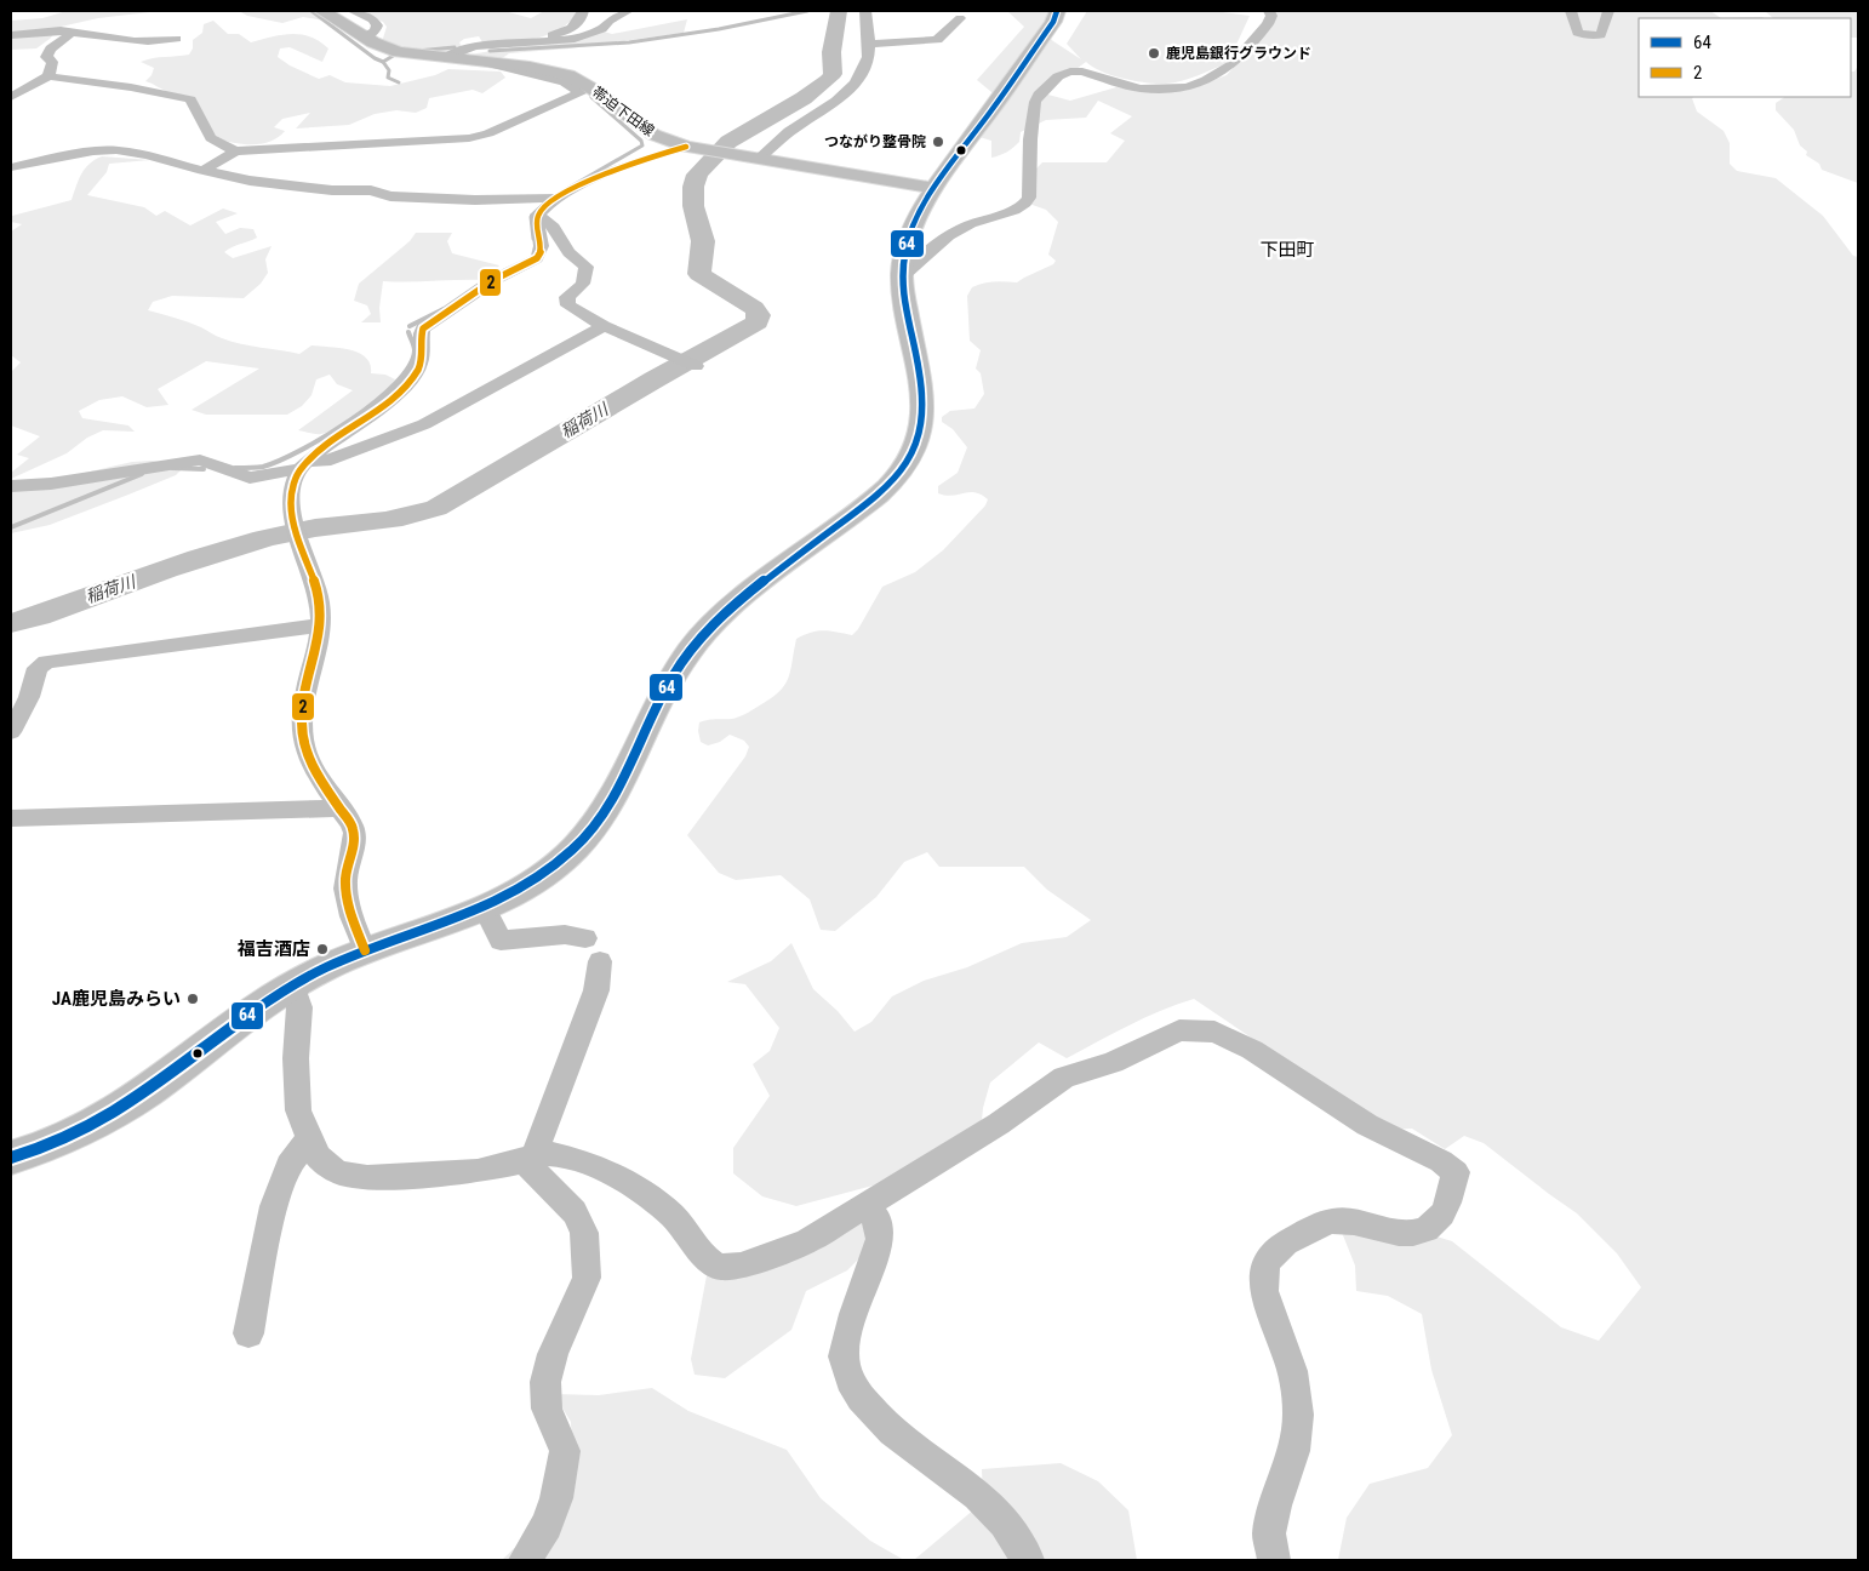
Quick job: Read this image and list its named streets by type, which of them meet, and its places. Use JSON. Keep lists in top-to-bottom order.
{
  "streets": {
    "main road": ["帯迫下田線"]
  },
  "districts": ["下田町"],
  "water": ["稲荷川"],
  "places": [
    "鹿児島銀行グラウンド",
    "つながり整骨院",
    "福吉酒店",
    "JA鹿児島みらい"
  ],
  "lines": ["transit line 64", "transit line 2"],
  "legend": ["64", "2"]
}
